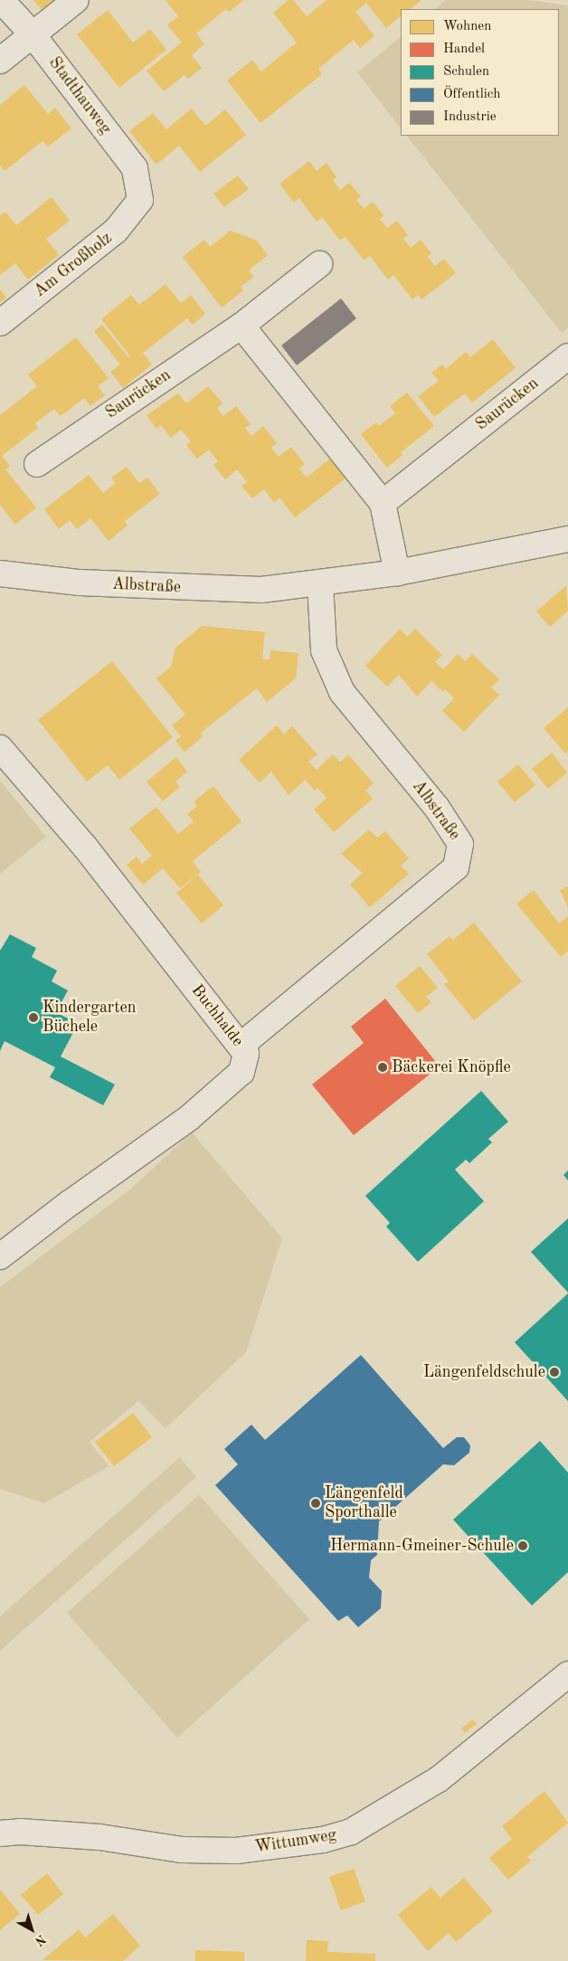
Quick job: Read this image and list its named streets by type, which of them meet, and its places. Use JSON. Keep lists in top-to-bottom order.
{
  "streets": {
    "street": [
      "Stadthauweg",
      "Am Großholz",
      "Saurücken",
      "Albstraße",
      "Buchhalde",
      "Wittumweg"
    ]
  },
  "crossings": [
    ["Stadthauweg", "Am Großholz"],
    ["Albstraße", "Buchhalde"]
  ],
  "places": [
    "Kindergarten Büchele",
    "Bäckerei Knöpfle",
    "Längenfeldschule",
    "Längenfeld Sporthalle",
    "Hermann-Gmeiner-Schule"
  ],
  "legend": [
    "Wohnen",
    "Handel",
    "Schulen",
    "Öffentlich",
    "Industrie"
  ],
  "north": "bottom right"
}
